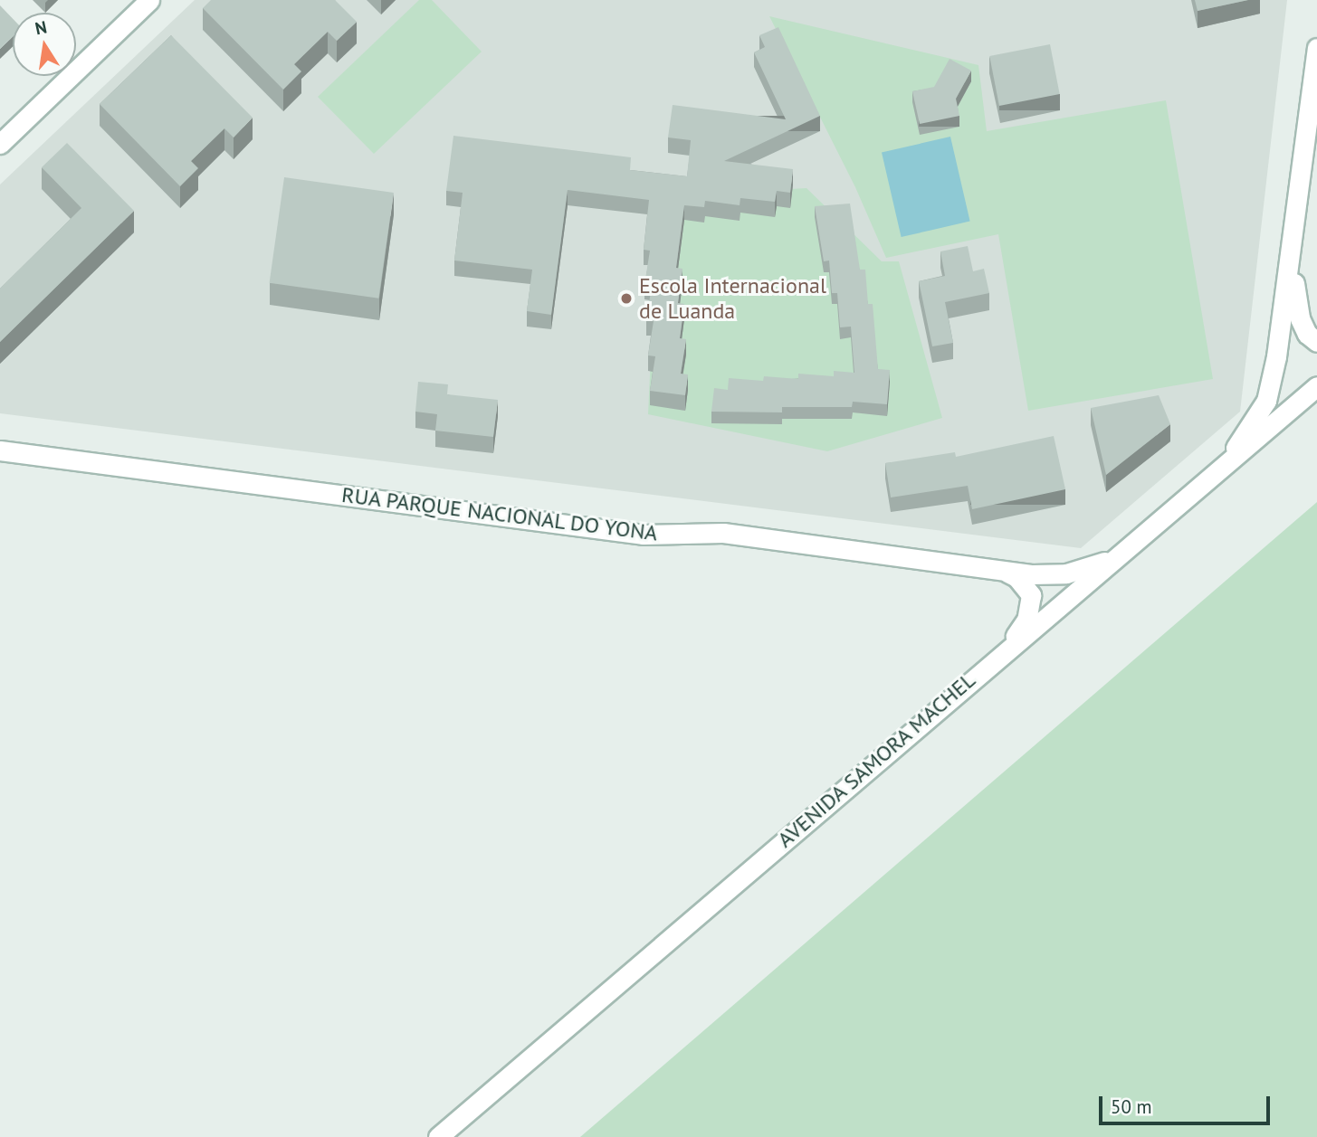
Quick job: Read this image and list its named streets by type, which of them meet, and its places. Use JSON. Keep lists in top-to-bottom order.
{
  "streets": {
    "street": ["RUA PARQUE NACIONAL DO YONA", "AVENIDA SAMORA MACHEL"]
  },
  "crossings": [
    ["RUA PARQUE NACIONAL DO YONA", "AVENIDA SAMORA MACHEL"]
  ],
  "places": ["Escola Internacional de Luanda"],
  "scale_bar": "50 m",
  "north": "top"
}
